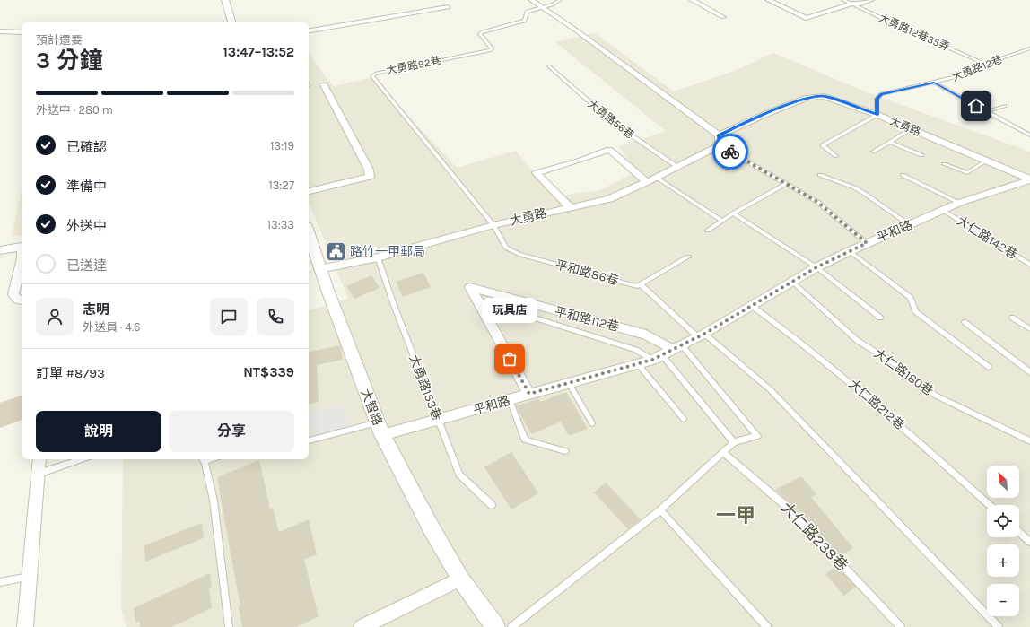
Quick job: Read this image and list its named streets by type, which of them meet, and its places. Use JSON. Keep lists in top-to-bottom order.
{
  "streets": {
    "street": [
      "大勇路",
      "平和路",
      "平和路112巷",
      "大智路"
    ],
    "lane": [
      "大勇路12巷35弄",
      "大勇路92巷",
      "大勇路12巷",
      "大勇路56巷",
      "大仁路142巷",
      "平和路86巷",
      "大仁路180巷",
      "大勇路153巷",
      "大仁路212巷",
      "大仁路238巷"
    ]
  },
  "crossings": [
    ["大勇路12巷35弄", "大勇路12巷"],
    ["大勇路92巷", "大勇路"],
    ["大勇路92巷", "平和路86巷"],
    ["大勇路12巷", "大勇路"],
    ["大勇路56巷", "大勇路"],
    ["大勇路", "平和路"],
    ["大勇路", "平和路86巷"],
    ["大勇路", "大勇路153巷"],
    ["大勇路", "大智路"],
    ["平和路", "大仁路142巷"],
    ["平和路", "平和路112巷"],
    ["平和路", "大仁路180巷"],
    ["平和路", "大勇路153巷"],
    ["平和路", "大仁路212巷"],
    ["平和路", "大智路"]
  ],
  "districts": ["一甲"],
  "places": {
    "public building": ["路竹一甲郵局"],
    "other": ["玩具店"]
  },
  "north": "top left",
  "page": {
    "heading": ["3 分鐘", "預計還要", "13:47–13:52"],
    "panel": [
      "志明",
      "外送員 · 4.6",
      "訂單 #8793",
      "NT$339"
    ],
    "bar": "外送中 · 280 m",
    "list": [
      ["已確認", "13:19"],
      ["準備中", "13:27"],
      ["外送中", "13:33"],
      "已送達"
    ],
    "bubble": "玩具店",
    "buttons": ["說明", "分享"],
    "map_buttons": ["+", "−"]
  }
}
